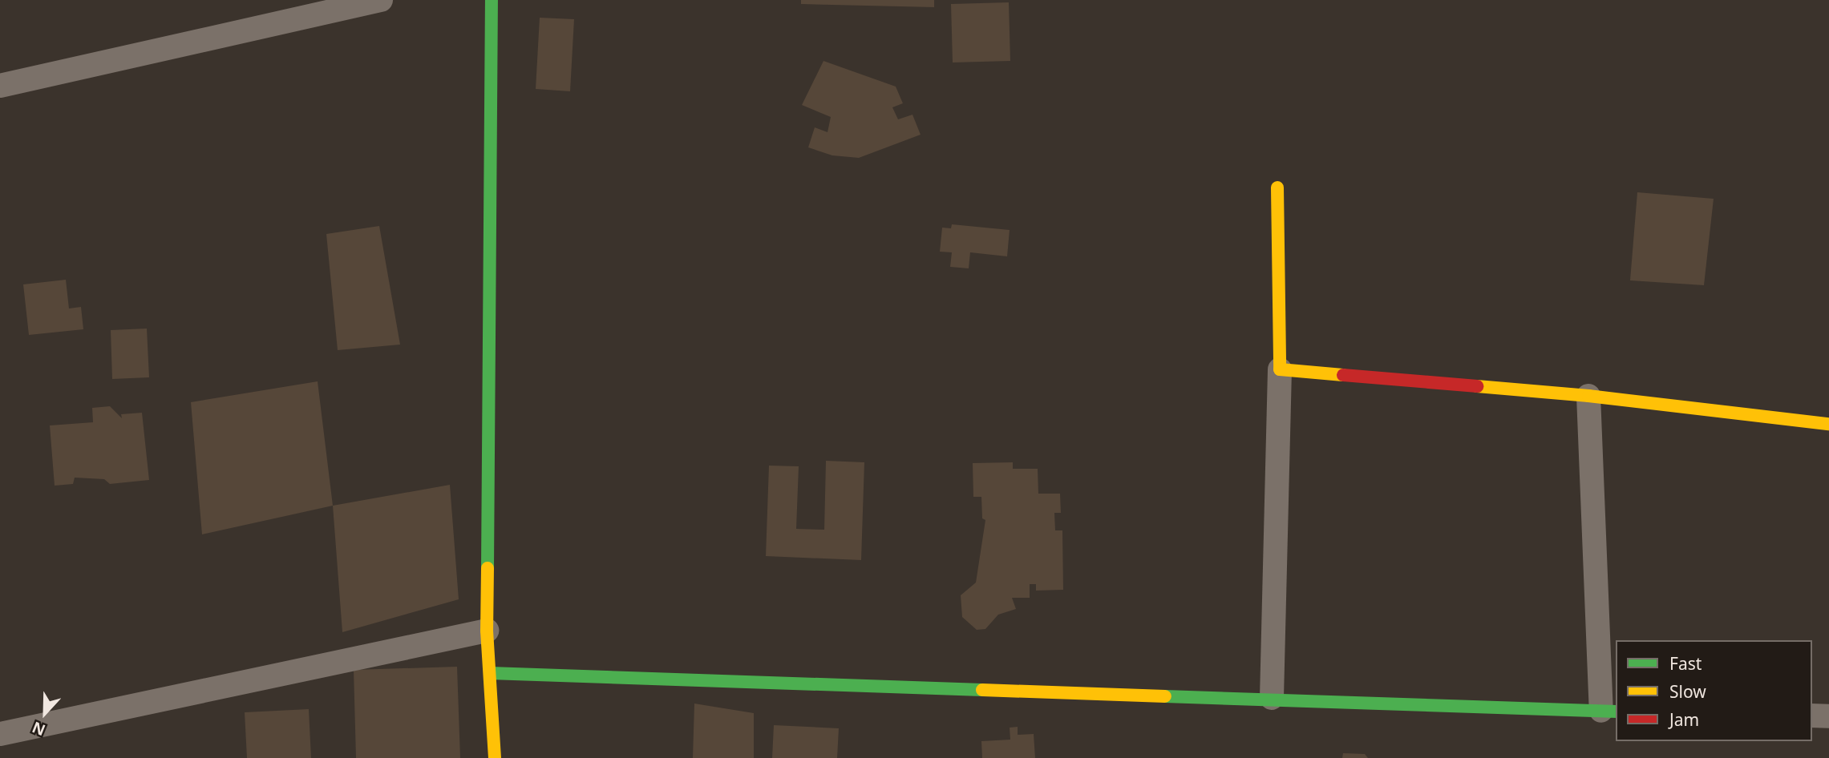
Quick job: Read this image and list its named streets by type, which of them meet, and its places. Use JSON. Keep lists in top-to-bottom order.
{
  "legend": ["Fast", "Slow", "Jam"],
  "north": "bottom"
}
